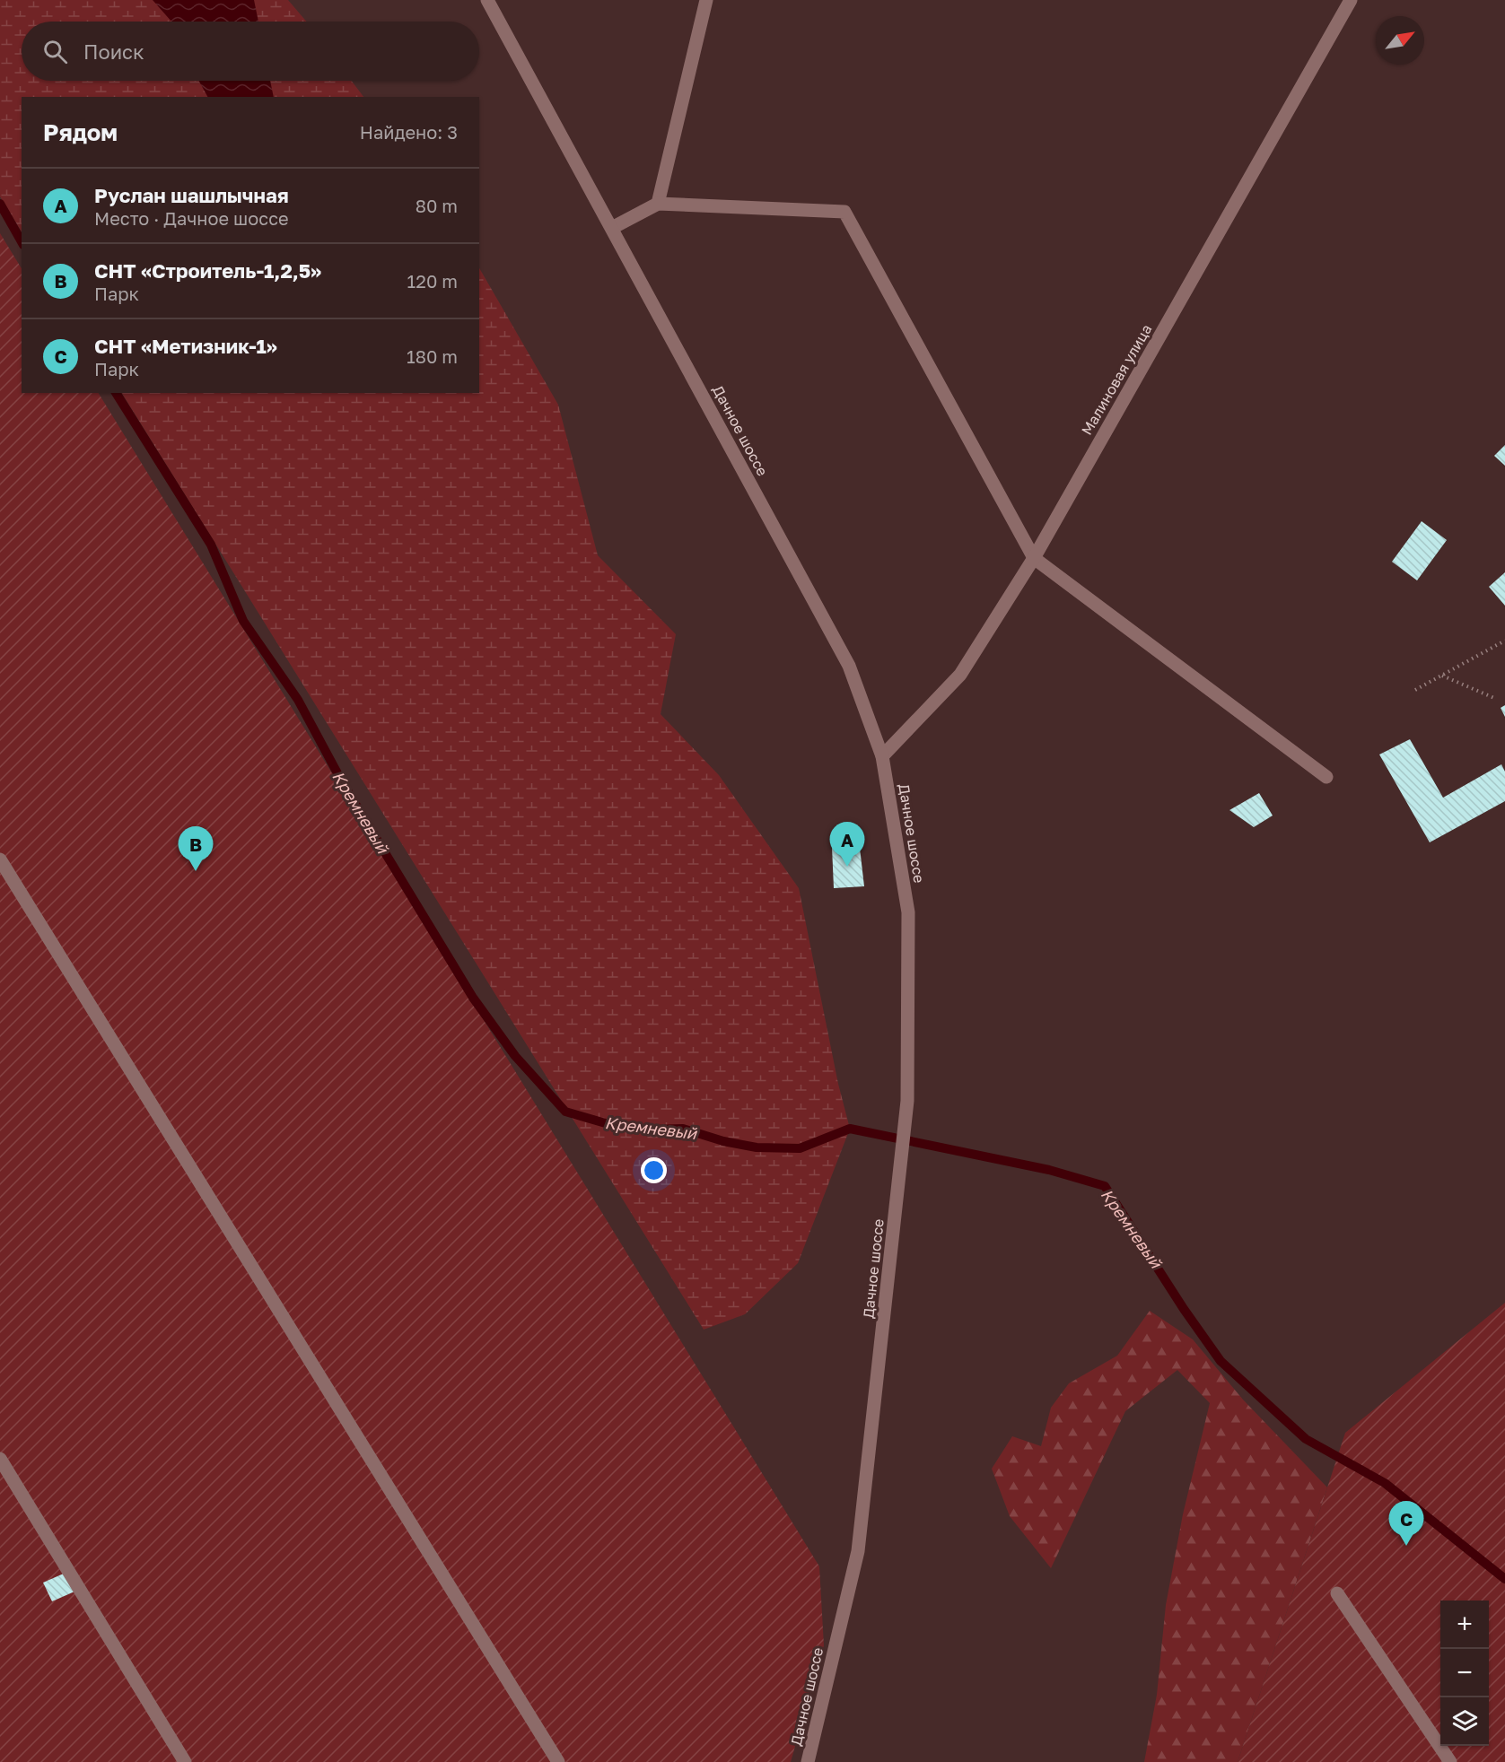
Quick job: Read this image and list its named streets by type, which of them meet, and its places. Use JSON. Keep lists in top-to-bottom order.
{
  "streets": {
    "main road": ["Малиновая улица", "Дачное шоссе"]
  },
  "crossings": [
    ["Малиновая улица", "Дачное шоссе"]
  ],
  "water": ["Кремневый"],
  "north": "top right",
  "page": {
    "search": "Поиск",
    "heading": ["Рядом", "Найдено: 3"],
    "list": [
      {
        "mark": "A",
        "name": "Руслан шашлычная",
        "note": "Место · Дачное шоссе",
        "value": "80 m"
      },
      {
        "mark": "B",
        "name": "СНТ «Строитель-1,2,5»",
        "note": "Парк",
        "value": "120 m"
      },
      {
        "mark": "C",
        "name": "СНТ «Метизник-1»",
        "note": "Парк",
        "value": "180 m"
      }
    ],
    "pins": ["A", "B", "C"],
    "map_buttons": ["+", "−"]
  }
}
